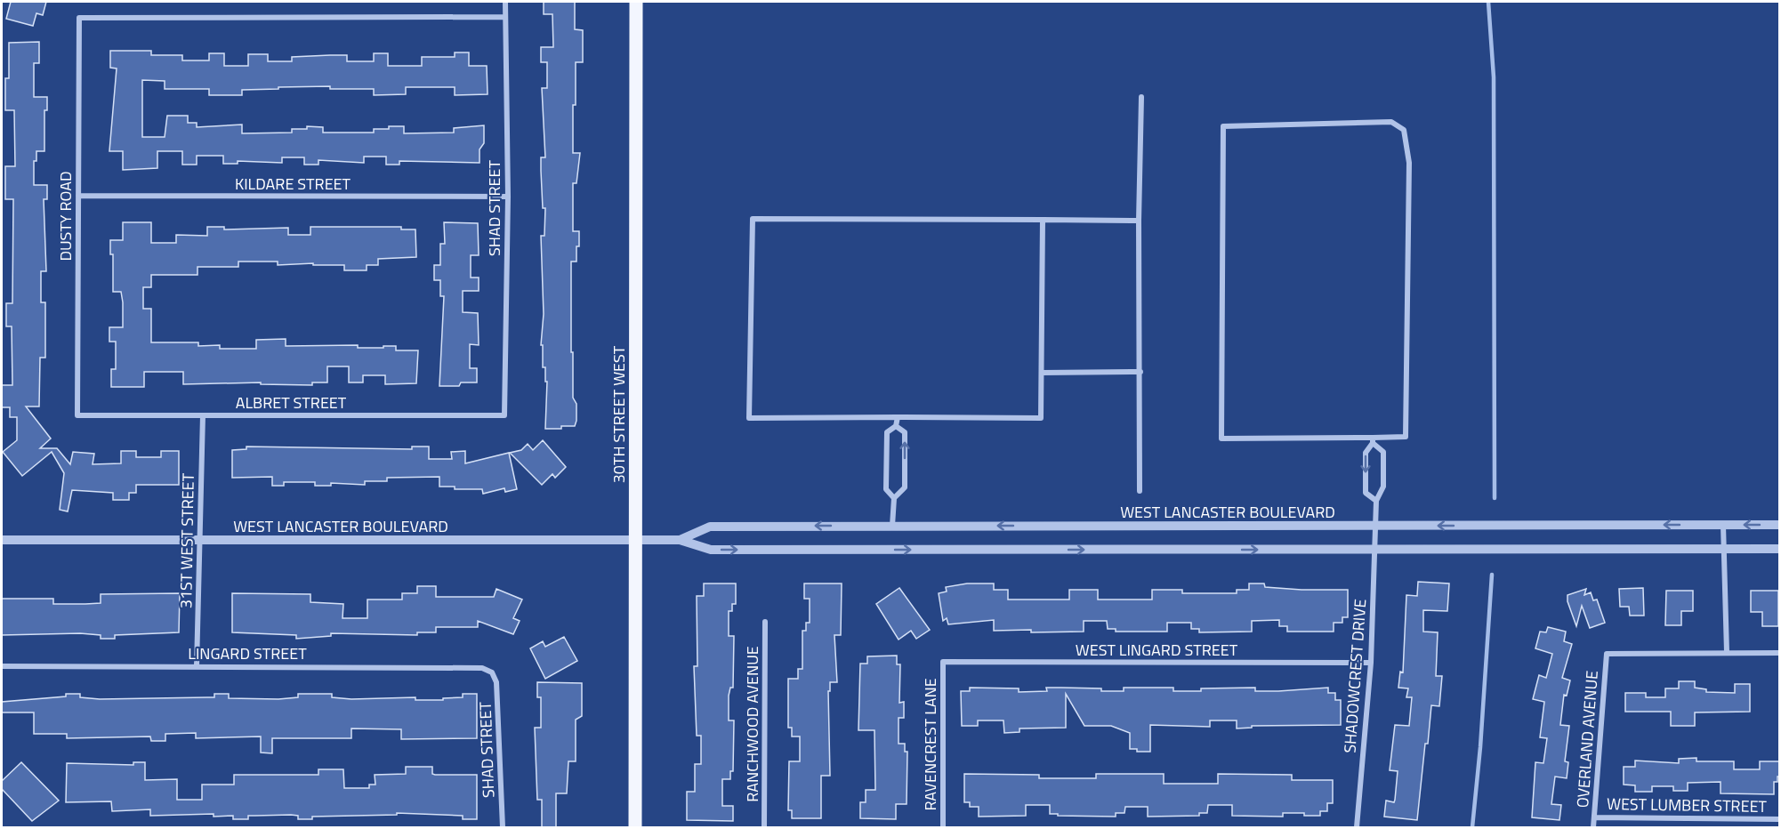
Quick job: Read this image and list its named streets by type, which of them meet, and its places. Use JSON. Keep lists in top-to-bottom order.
{
  "streets": {
    "main road": ["30TH STREET WEST"],
    "street": [
      "KILDARE STREET",
      "SHAD STREET",
      "DUSTY ROAD",
      "ALBRET STREET",
      "WEST LANCASTER BOULEVARD",
      "31ST WEST STREET",
      "WEST LINGARD STREET",
      "LINGARD STREET",
      "SHADOWCREST DRIVE",
      "RANCHWOOD AVENUE",
      "OVERLAND AVENUE",
      "RAVENCREST LANE",
      "WEST LUMBER STREET"
    ]
  },
  "crossings": [
    ["KILDARE STREET", "SHAD STREET"],
    ["KILDARE STREET", "DUSTY ROAD"],
    ["SHAD STREET", "DUSTY ROAD"],
    ["SHAD STREET", "ALBRET STREET"],
    ["SHAD STREET", "LINGARD STREET"],
    ["DUSTY ROAD", "ALBRET STREET"],
    ["ALBRET STREET", "31ST WEST STREET"],
    ["30TH STREET WEST", "WEST LANCASTER BOULEVARD"],
    ["WEST LANCASTER BOULEVARD", "31ST WEST STREET"],
    ["WEST LANCASTER BOULEVARD", "SHADOWCREST DRIVE"],
    ["31ST WEST STREET", "LINGARD STREET"],
    ["WEST LINGARD STREET", "SHADOWCREST DRIVE"],
    ["WEST LINGARD STREET", "RAVENCREST LANE"],
    ["OVERLAND AVENUE", "WEST LUMBER STREET"]
  ]
}
